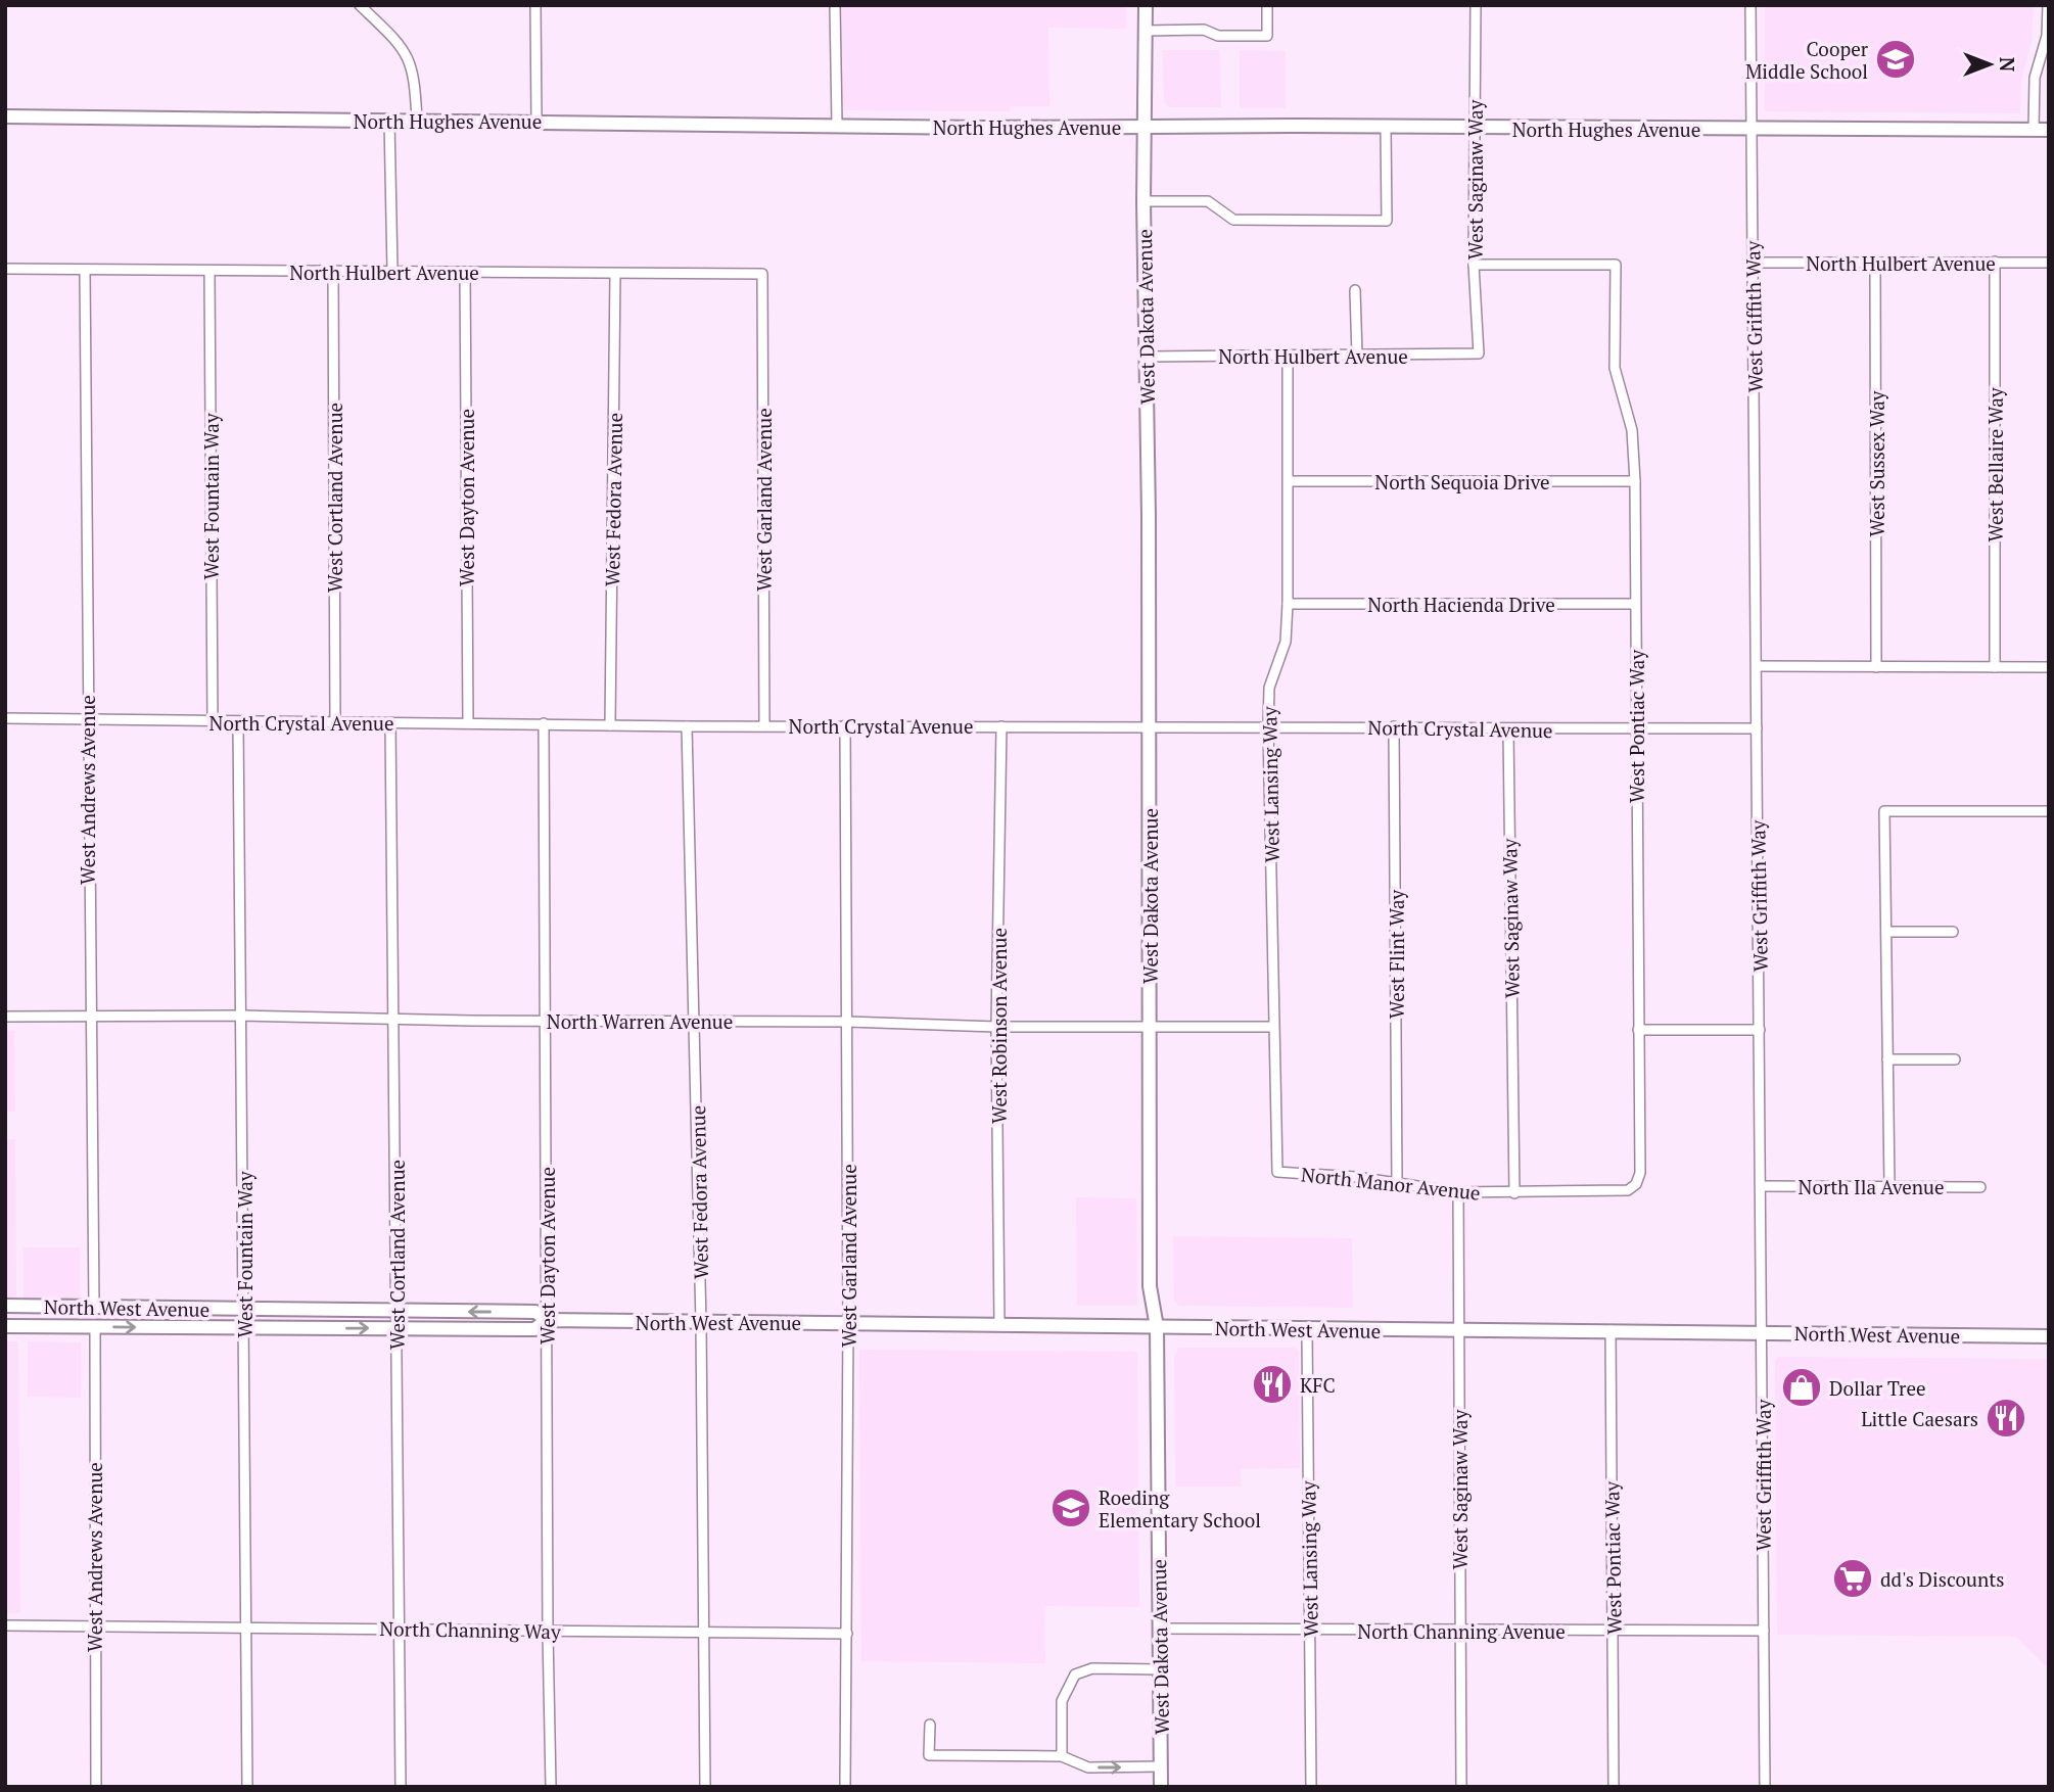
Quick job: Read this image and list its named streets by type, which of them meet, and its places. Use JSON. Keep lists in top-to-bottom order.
{
  "streets": {
    "street": [
      "North Hughes Avenue",
      "West Saginaw Way",
      "North Hulbert Avenue",
      "West Dakota Avenue",
      "West Griffith Way",
      "West Sussex Way",
      "West Bellaire Way",
      "North Sequoia Drive",
      "West Fountain Way",
      "West Cortland Avenue",
      "West Dayton Avenue",
      "West Fedora Avenue",
      "West Garland Avenue",
      "North Hacienda Drive",
      "North Crystal Avenue",
      "West Pontiac Way",
      "West Lansing Way",
      "West Andrews Avenue",
      "West Flint Way",
      "North Warren Avenue",
      "West Robinson Avenue",
      "North Manor Avenue",
      "North Ila Avenue",
      "North West Avenue",
      "North Channing Way",
      "North Channing Avenue"
    ]
  },
  "crossings": [
    ["North Hughes Avenue", "West Saginaw Way"],
    ["North Hughes Avenue", "West Dakota Avenue"],
    ["North Hughes Avenue", "West Griffith Way"],
    ["West Saginaw Way", "North Hulbert Avenue"],
    ["West Saginaw Way", "North Crystal Avenue"],
    ["West Saginaw Way", "West Pontiac Way"],
    ["West Saginaw Way", "North Manor Avenue"],
    ["West Saginaw Way", "North West Avenue"],
    ["West Saginaw Way", "North Channing Avenue"],
    ["North Hulbert Avenue", "West Dakota Avenue"],
    ["North Hulbert Avenue", "West Griffith Way"],
    ["North Hulbert Avenue", "West Sussex Way"],
    ["North Hulbert Avenue", "West Bellaire Way"],
    ["North Hulbert Avenue", "West Fountain Way"],
    ["North Hulbert Avenue", "West Cortland Avenue"],
    ["North Hulbert Avenue", "West Dayton Avenue"],
    ["North Hulbert Avenue", "West Fedora Avenue"],
    ["North Hulbert Avenue", "West Garland Avenue"],
    ["North Hulbert Avenue", "West Lansing Way"],
    ["North Hulbert Avenue", "West Andrews Avenue"],
    ["West Dakota Avenue", "North Crystal Avenue"],
    ["West Dakota Avenue", "North Warren Avenue"],
    ["West Dakota Avenue", "North West Avenue"],
    ["West Dakota Avenue", "North Channing Avenue"],
    ["West Griffith Way", "North Crystal Avenue"],
    ["West Griffith Way", "North Ila Avenue"],
    ["West Griffith Way", "North West Avenue"],
    ["West Griffith Way", "North Channing Avenue"],
    ["North Sequoia Drive", "West Pontiac Way"],
    ["North Sequoia Drive", "West Lansing Way"],
    ["West Fountain Way", "North Crystal Avenue"],
    ["West Fountain Way", "North Warren Avenue"],
    ["West Fountain Way", "North West Avenue"],
    ["West Fountain Way", "North Channing Way"],
    ["West Cortland Avenue", "North Crystal Avenue"],
    ["West Cortland Avenue", "North Warren Avenue"],
    ["West Cortland Avenue", "North West Avenue"],
    ["West Cortland Avenue", "North Channing Way"],
    ["West Dayton Avenue", "North Crystal Avenue"],
    ["West Dayton Avenue", "North Warren Avenue"],
    ["West Dayton Avenue", "North West Avenue"],
    ["West Dayton Avenue", "North Channing Way"],
    ["West Fedora Avenue", "North Crystal Avenue"],
    ["West Fedora Avenue", "North Warren Avenue"],
    ["West Fedora Avenue", "North West Avenue"],
    ["West Fedora Avenue", "North Channing Way"],
    ["West Garland Avenue", "North Crystal Avenue"],
    ["West Garland Avenue", "North Warren Avenue"],
    ["West Garland Avenue", "North West Avenue"],
    ["West Garland Avenue", "North Channing Way"],
    ["North Hacienda Drive", "West Pontiac Way"],
    ["North Hacienda Drive", "West Lansing Way"],
    ["North Crystal Avenue", "West Pontiac Way"],
    ["North Crystal Avenue", "West Lansing Way"],
    ["North Crystal Avenue", "West Andrews Avenue"],
    ["North Crystal Avenue", "West Flint Way"],
    ["North Crystal Avenue", "West Robinson Avenue"],
    ["West Pontiac Way", "North Manor Avenue"],
    ["West Pontiac Way", "North West Avenue"],
    ["West Pontiac Way", "North Channing Avenue"],
    ["West Lansing Way", "North Warren Avenue"],
    ["West Lansing Way", "North Manor Avenue"],
    ["West Lansing Way", "North West Avenue"],
    ["West Lansing Way", "North Channing Avenue"],
    ["West Andrews Avenue", "North Warren Avenue"],
    ["West Andrews Avenue", "North West Avenue"],
    ["West Andrews Avenue", "North Channing Way"],
    ["West Flint Way", "North Manor Avenue"],
    ["North Warren Avenue", "West Robinson Avenue"],
    ["West Robinson Avenue", "North West Avenue"]
  ],
  "places": {
    "school or university": ["Cooper Middle School", "Roeding Elementary School"],
    "restaurant": ["KFC", "Little Caesars"],
    "shop": ["Dollar Tree"],
    "supermarket": ["dd's Discounts"]
  },
  "north": "right"
}
